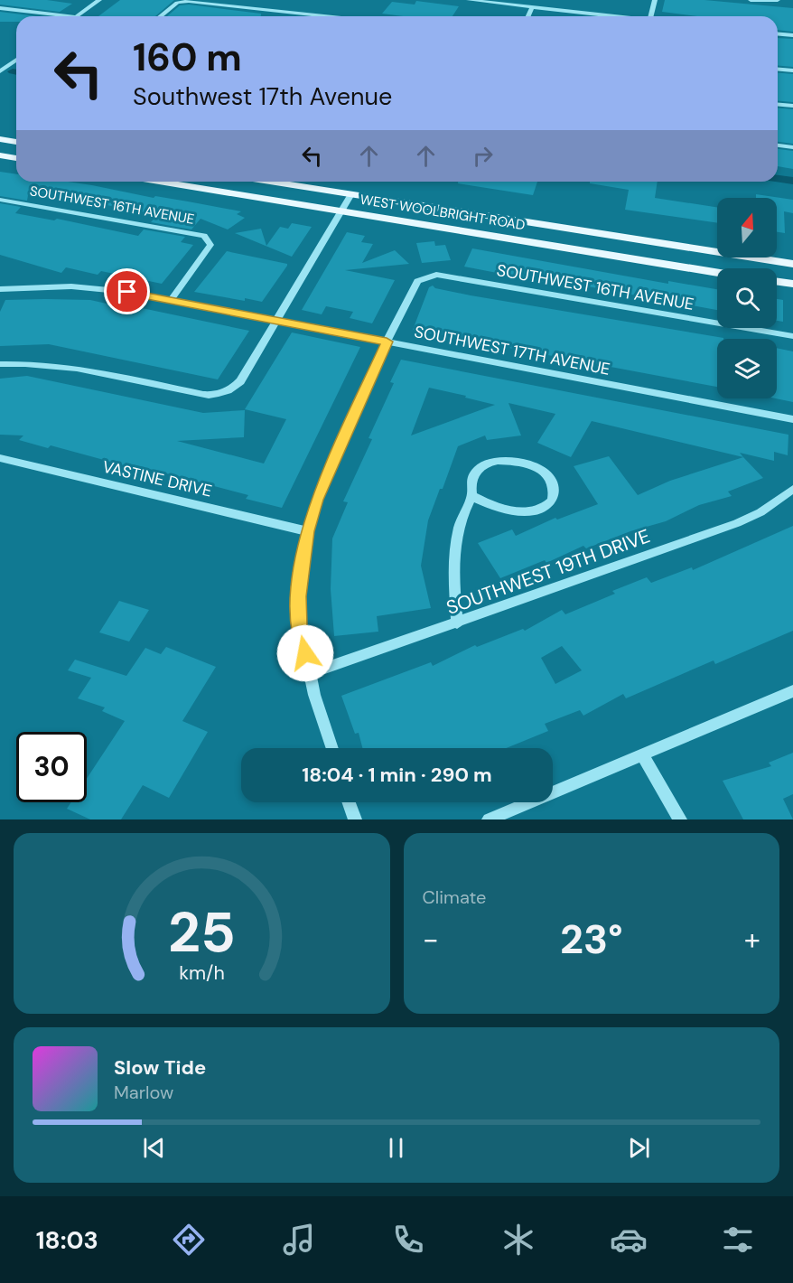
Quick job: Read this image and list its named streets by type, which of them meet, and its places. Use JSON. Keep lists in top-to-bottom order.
{
  "streets": {
    "main road": ["WEST WOOLBRIGHT ROAD"],
    "street": [
      "SOUTHWEST 16TH AVENUE",
      "SOUTHWEST 17TH AVENUE",
      "VASTINE DRIVE",
      "SOUTHWEST 19TH DRIVE"
    ]
  },
  "crossings": [
    ["SOUTHWEST 16TH AVENUE", "SOUTHWEST 17TH AVENUE"]
  ],
  "north": "top",
  "page": {
    "turn": ["160 m", "Southwest 17th Avenue"],
    "limit": "30",
    "trip": "18:04 · 1 min · 290 m",
    "tile": "Climate",
    "heat": ["−", "23°", "+"],
    "song": ["Slow Tide", "Marlow"],
    "tabs": "18:03",
    "gauge": ["25", "km/h"]
  }
}
